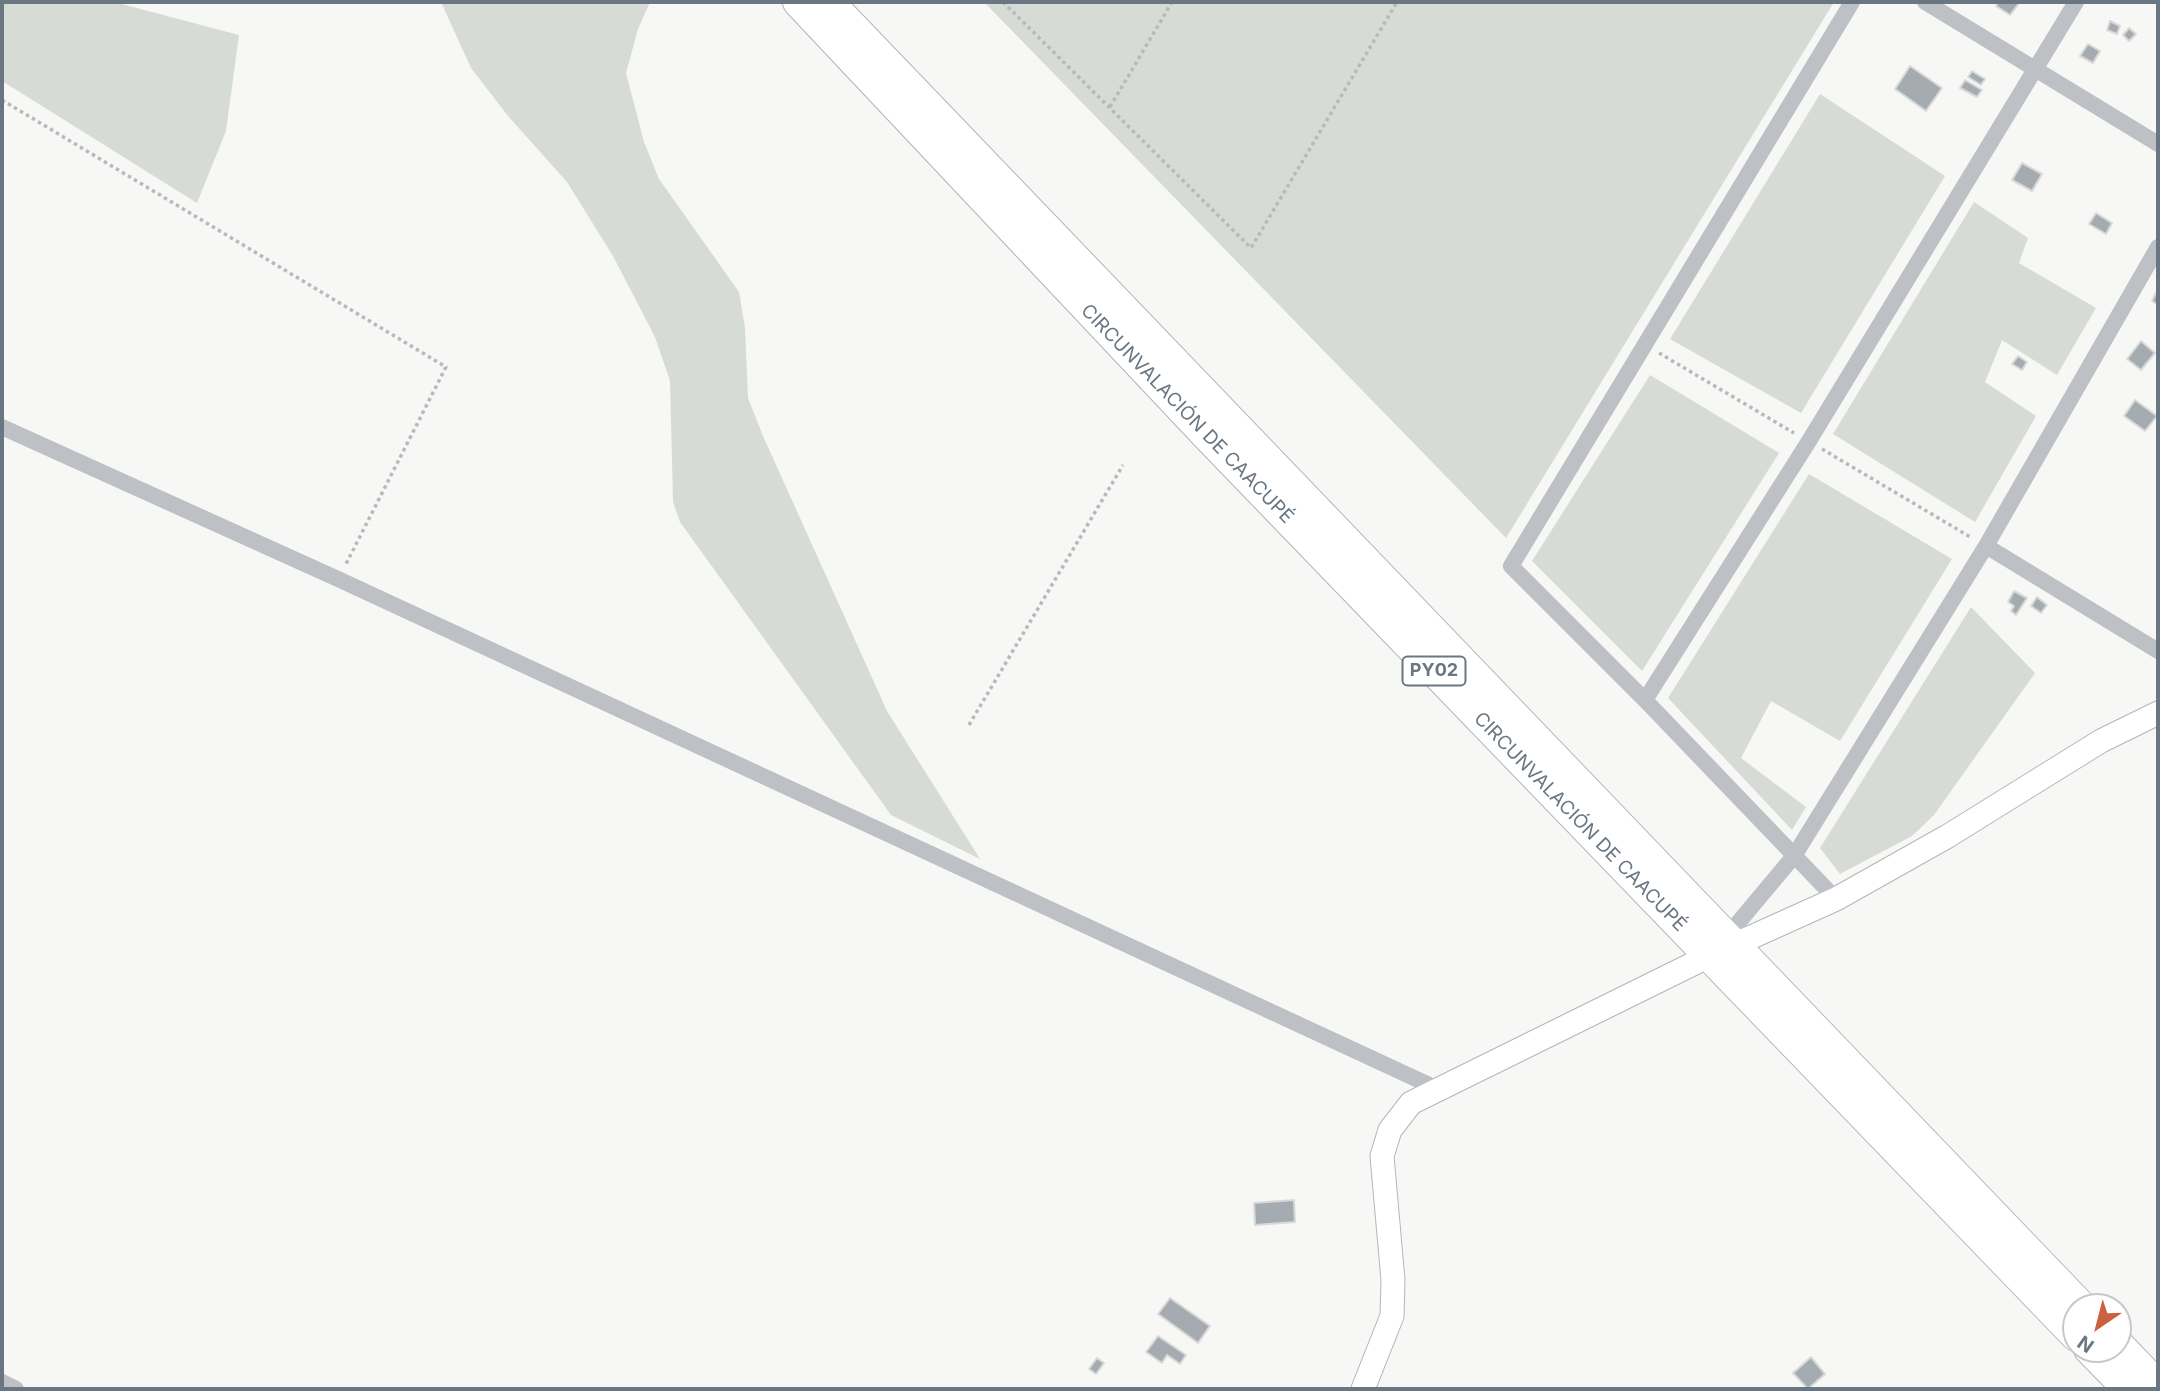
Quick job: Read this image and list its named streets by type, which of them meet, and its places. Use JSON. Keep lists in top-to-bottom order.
{
  "streets": {
    "highway": ["CIRCUNVALACIÓN DE CAACUPÉ", "PY02"]
  },
  "north": "bottom left"
}
